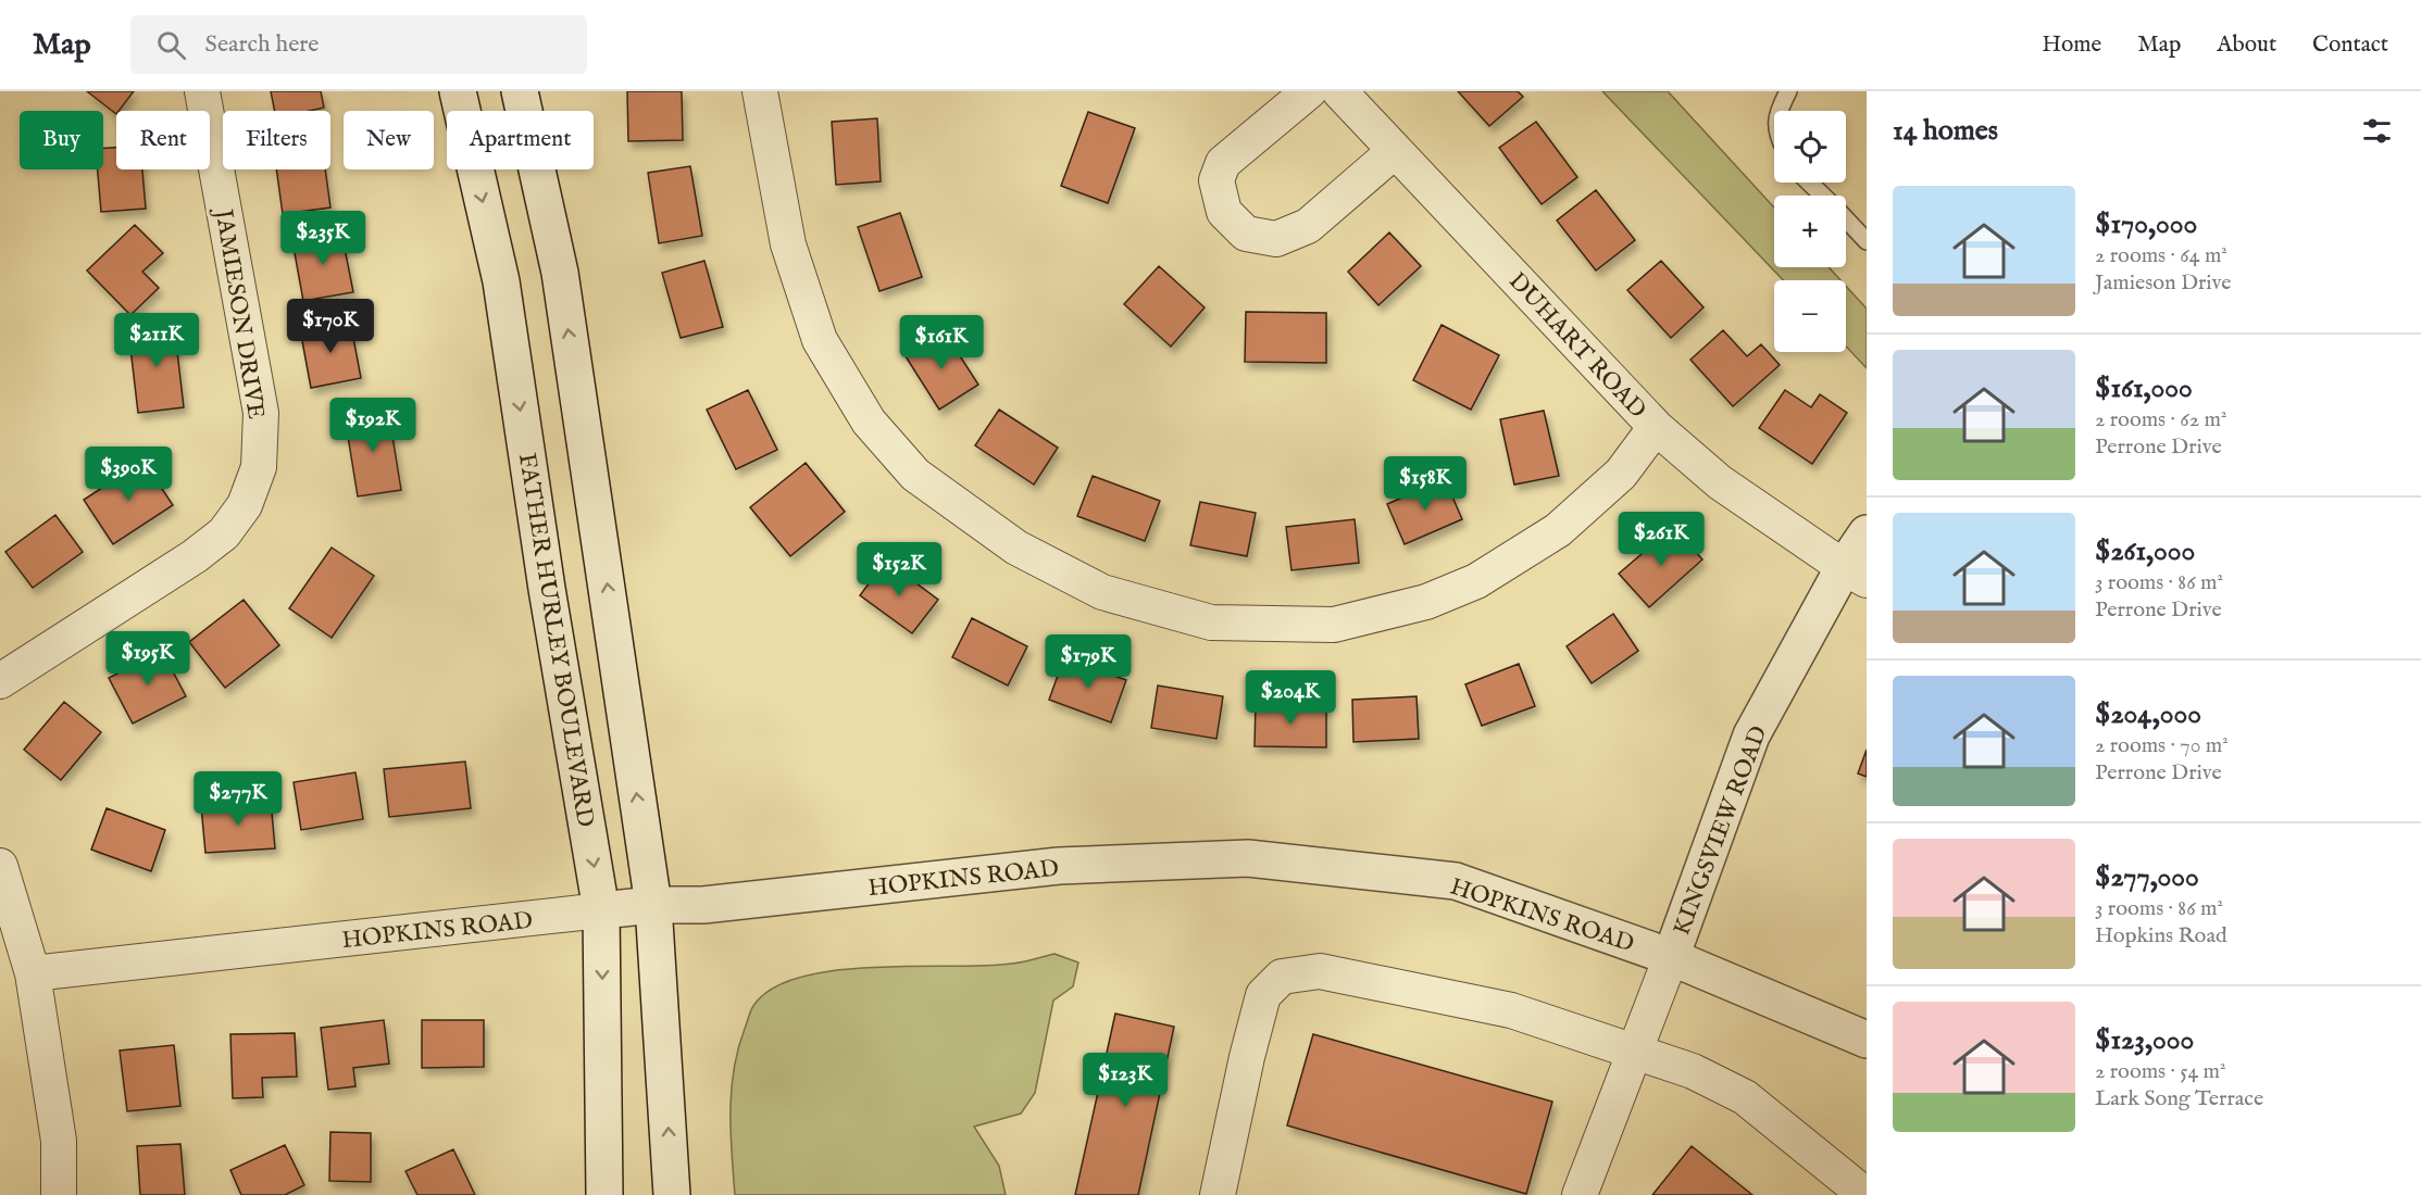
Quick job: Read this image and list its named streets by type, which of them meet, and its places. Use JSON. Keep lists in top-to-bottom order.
{
  "streets": {
    "main road": ["FATHER HURLEY BOULEVARD", "KINGSVIEW ROAD", "HOPKINS ROAD"],
    "street": ["JAMIESON DRIVE", "DUHART ROAD"]
  },
  "crossings": [
    ["DUHART ROAD", "KINGSVIEW ROAD"],
    ["FATHER HURLEY BOULEVARD", "HOPKINS ROAD"],
    ["KINGSVIEW ROAD", "HOPKINS ROAD"]
  ],
  "page": {
    "header": "Map",
    "search": "Search here",
    "nav": [
      "Home",
      "Map",
      "About",
      "Contact"
    ],
    "heading": "14 homes",
    "map_buttons": ["+", "−"],
    "chip": [
      "Buy",
      "Rent",
      "Filters",
      "New",
      "Apartment"
    ],
    "list": [
      {
        "name": "$170,000",
        "note": "2 rooms · 64 m² · Jamieson Drive"
      },
      {
        "name": "$161,000",
        "note": "2 rooms · 62 m² · Perrone Drive"
      },
      {
        "name": "$261,000",
        "note": "3 rooms · 86 m² · Perrone Drive"
      },
      {
        "name": "$204,000",
        "note": "2 rooms · 70 m² · Perrone Drive"
      },
      {
        "name": "$277,000",
        "note": "3 rooms · 86 m² · Hopkins Road"
      },
      {
        "name": "$123,000",
        "note": "2 rooms · 54 m² · Lark Song Terrace"
      }
    ],
    "price": [
      "$235K",
      "$170K",
      "$211K",
      "$161K",
      "$192K",
      "$390K",
      "$158K",
      "$261K",
      "$152K",
      "$195K",
      "$179K",
      "$204K",
      "$277K",
      "$123K"
    ]
  }
}
